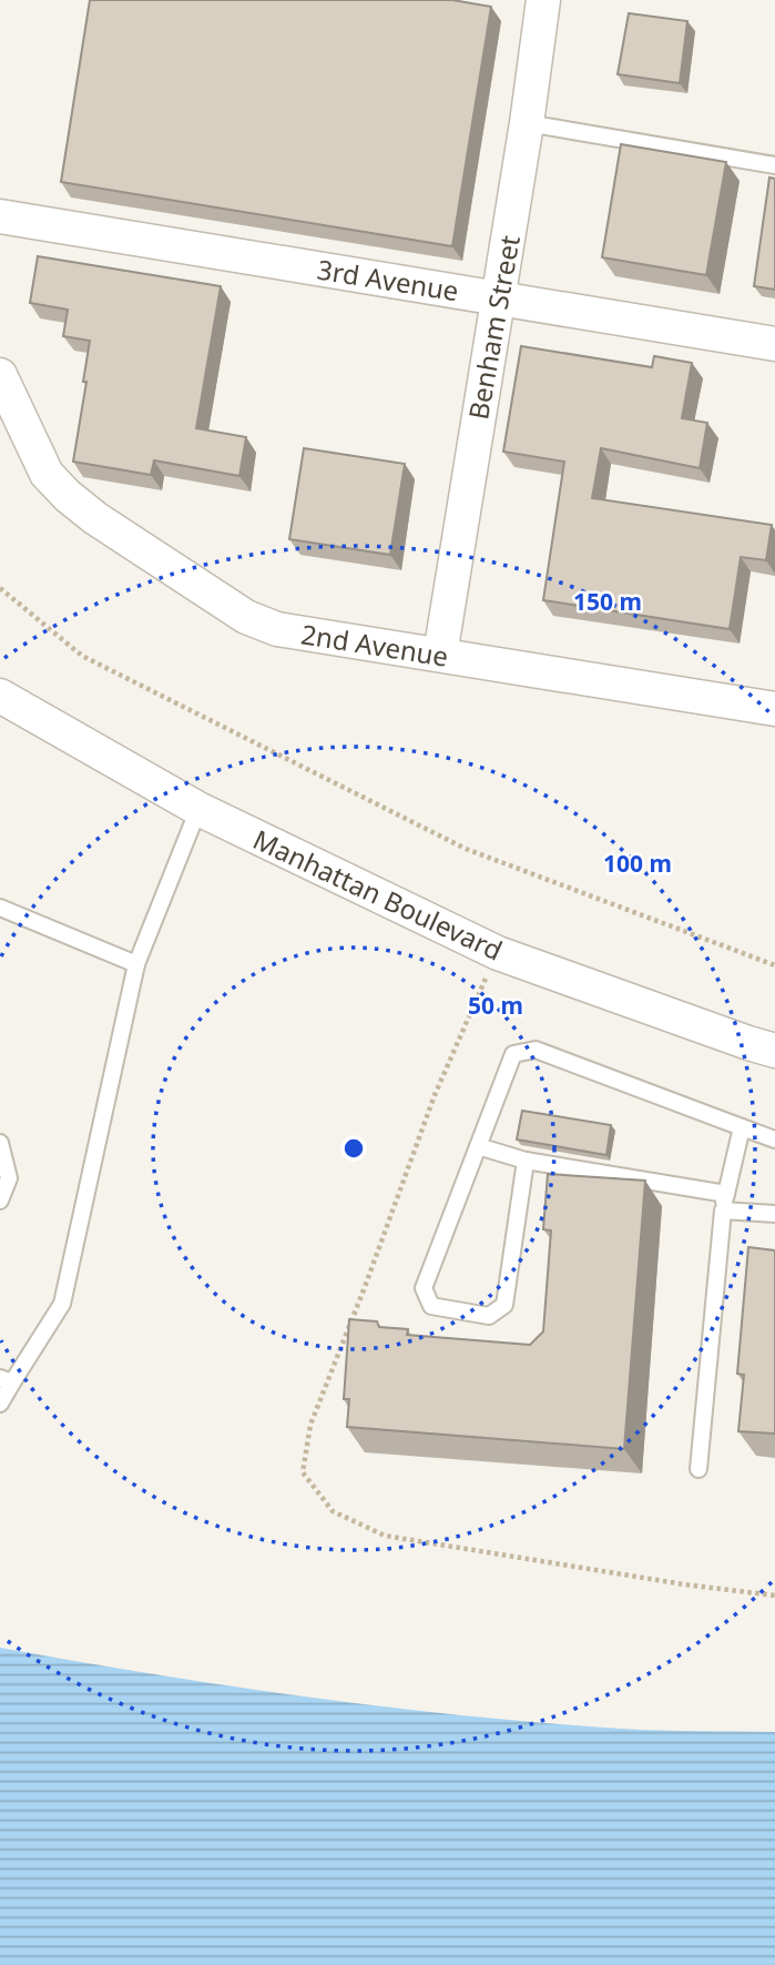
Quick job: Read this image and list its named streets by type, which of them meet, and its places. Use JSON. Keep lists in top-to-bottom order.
{
  "streets": {
    "street": [
      "3rd Avenue",
      "Benham Street",
      "2nd Avenue",
      "Manhattan Boulevard"
    ]
  },
  "crossings": [
    ["3rd Avenue", "Benham Street"],
    ["Benham Street", "2nd Avenue"]
  ],
  "rings": ["150 m", "100 m", "50 m"]
}
